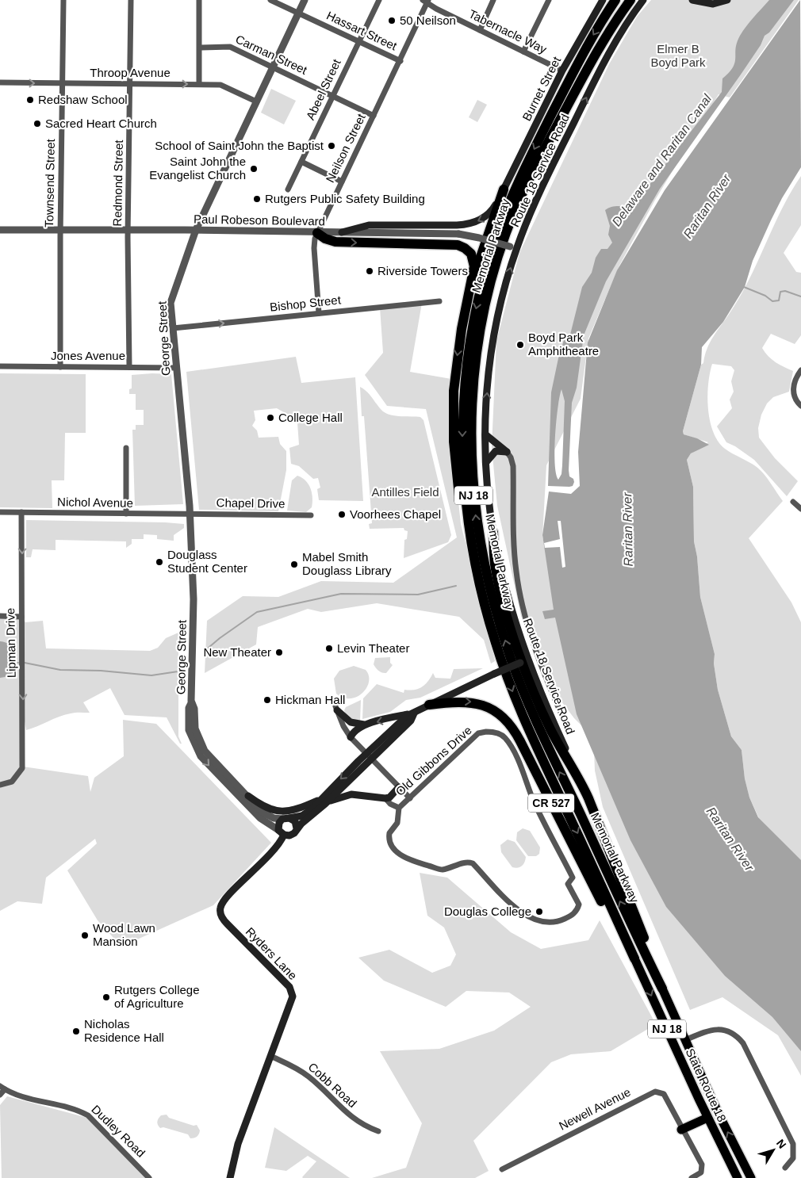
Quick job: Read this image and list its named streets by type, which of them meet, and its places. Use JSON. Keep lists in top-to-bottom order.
{
  "streets": {
    "highway": [
      "Memorial Parkway",
      "NJ 18",
      "CR 527",
      "State Route 18"
    ],
    "main road": ["Burnet Street", "Route 18 Service Road", "Ryders Lane"],
    "street": [
      "Hassart Street",
      "Tabernacle Way",
      "Carman Street",
      "Throop Avenue",
      "Abeel Street",
      "Neilson Street",
      "Townsend Street",
      "Redmond Street",
      "Paul Robeson Boulevard",
      "Bishop Street",
      "George Street",
      "Jones Avenue",
      "Nichol Avenue",
      "Chapel Drive",
      "Lipman Drive",
      "Old Gibbons Drive",
      "Cobb Road",
      "Newell Avenue",
      "Dudley Road"
    ]
  },
  "crossings": [
    ["Hassart Street", "Abeel Street"],
    ["Hassart Street", "Neilson Street"],
    ["Hassart Street", "George Street"],
    ["Tabernacle Way", "Burnet Street"],
    ["Tabernacle Way", "Neilson Street"],
    ["Carman Street", "Abeel Street"],
    ["Carman Street", "Neilson Street"],
    ["Carman Street", "George Street"],
    ["Throop Avenue", "Townsend Street"],
    ["Throop Avenue", "Redmond Street"],
    ["Throop Avenue", "George Street"],
    ["Burnet Street", "Paul Robeson Boulevard"],
    ["Neilson Street", "Paul Robeson Boulevard"],
    ["Neilson Street", "Bishop Street"],
    ["Route 18 Service Road", "Paul Robeson Boulevard"],
    ["Route 18 Service Road", "CR 527"],
    ["Townsend Street", "Paul Robeson Boulevard"],
    ["Townsend Street", "Jones Avenue"],
    ["Redmond Street", "Paul Robeson Boulevard"],
    ["Redmond Street", "Jones Avenue"],
    ["Paul Robeson Boulevard", "George Street"],
    ["Memorial Parkway", "CR 527"],
    ["Memorial Parkway", "State Route 18"],
    ["Bishop Street", "George Street"],
    ["George Street", "Jones Avenue"],
    ["George Street", "Nichol Avenue"],
    ["George Street", "Chapel Drive"],
    ["George Street", "Ryders Lane"],
    ["Nichol Avenue", "Chapel Drive"],
    ["Nichol Avenue", "Lipman Drive"],
    ["CR 527", "State Route 18"],
    ["Ryders Lane", "Cobb Road"]
  ],
  "one_way": [
    "Throop Avenue",
    "Burnet Street",
    "Route 18 Service Road",
    "Bishop Street",
    "Lipman Drive"
  ],
  "water": ["Delaware and Raritan Canal", "Raritan River"],
  "parks": ["Elmer B Boyd Park", "Antilles Field"],
  "places": [
    "50 Neilson",
    "Redshaw School",
    "Sacred Heart Church",
    "School of Saint John the Baptist",
    "Saint John the Evangelist Church",
    "Rutgers Public Safety Building",
    "Riverside Towers",
    "Boyd Park Amphitheatre",
    "College Hall",
    "Voorhees Chapel",
    "Douglass Student Center",
    "Mabel Smith Douglass Library",
    "Levin Theater",
    "New Theater",
    "Hickman Hall",
    "Douglas College",
    "Wood Lawn Mansion",
    "Rutgers College of Agriculture",
    "Nicholas Residence Hall"
  ],
  "north": "top right"
}
